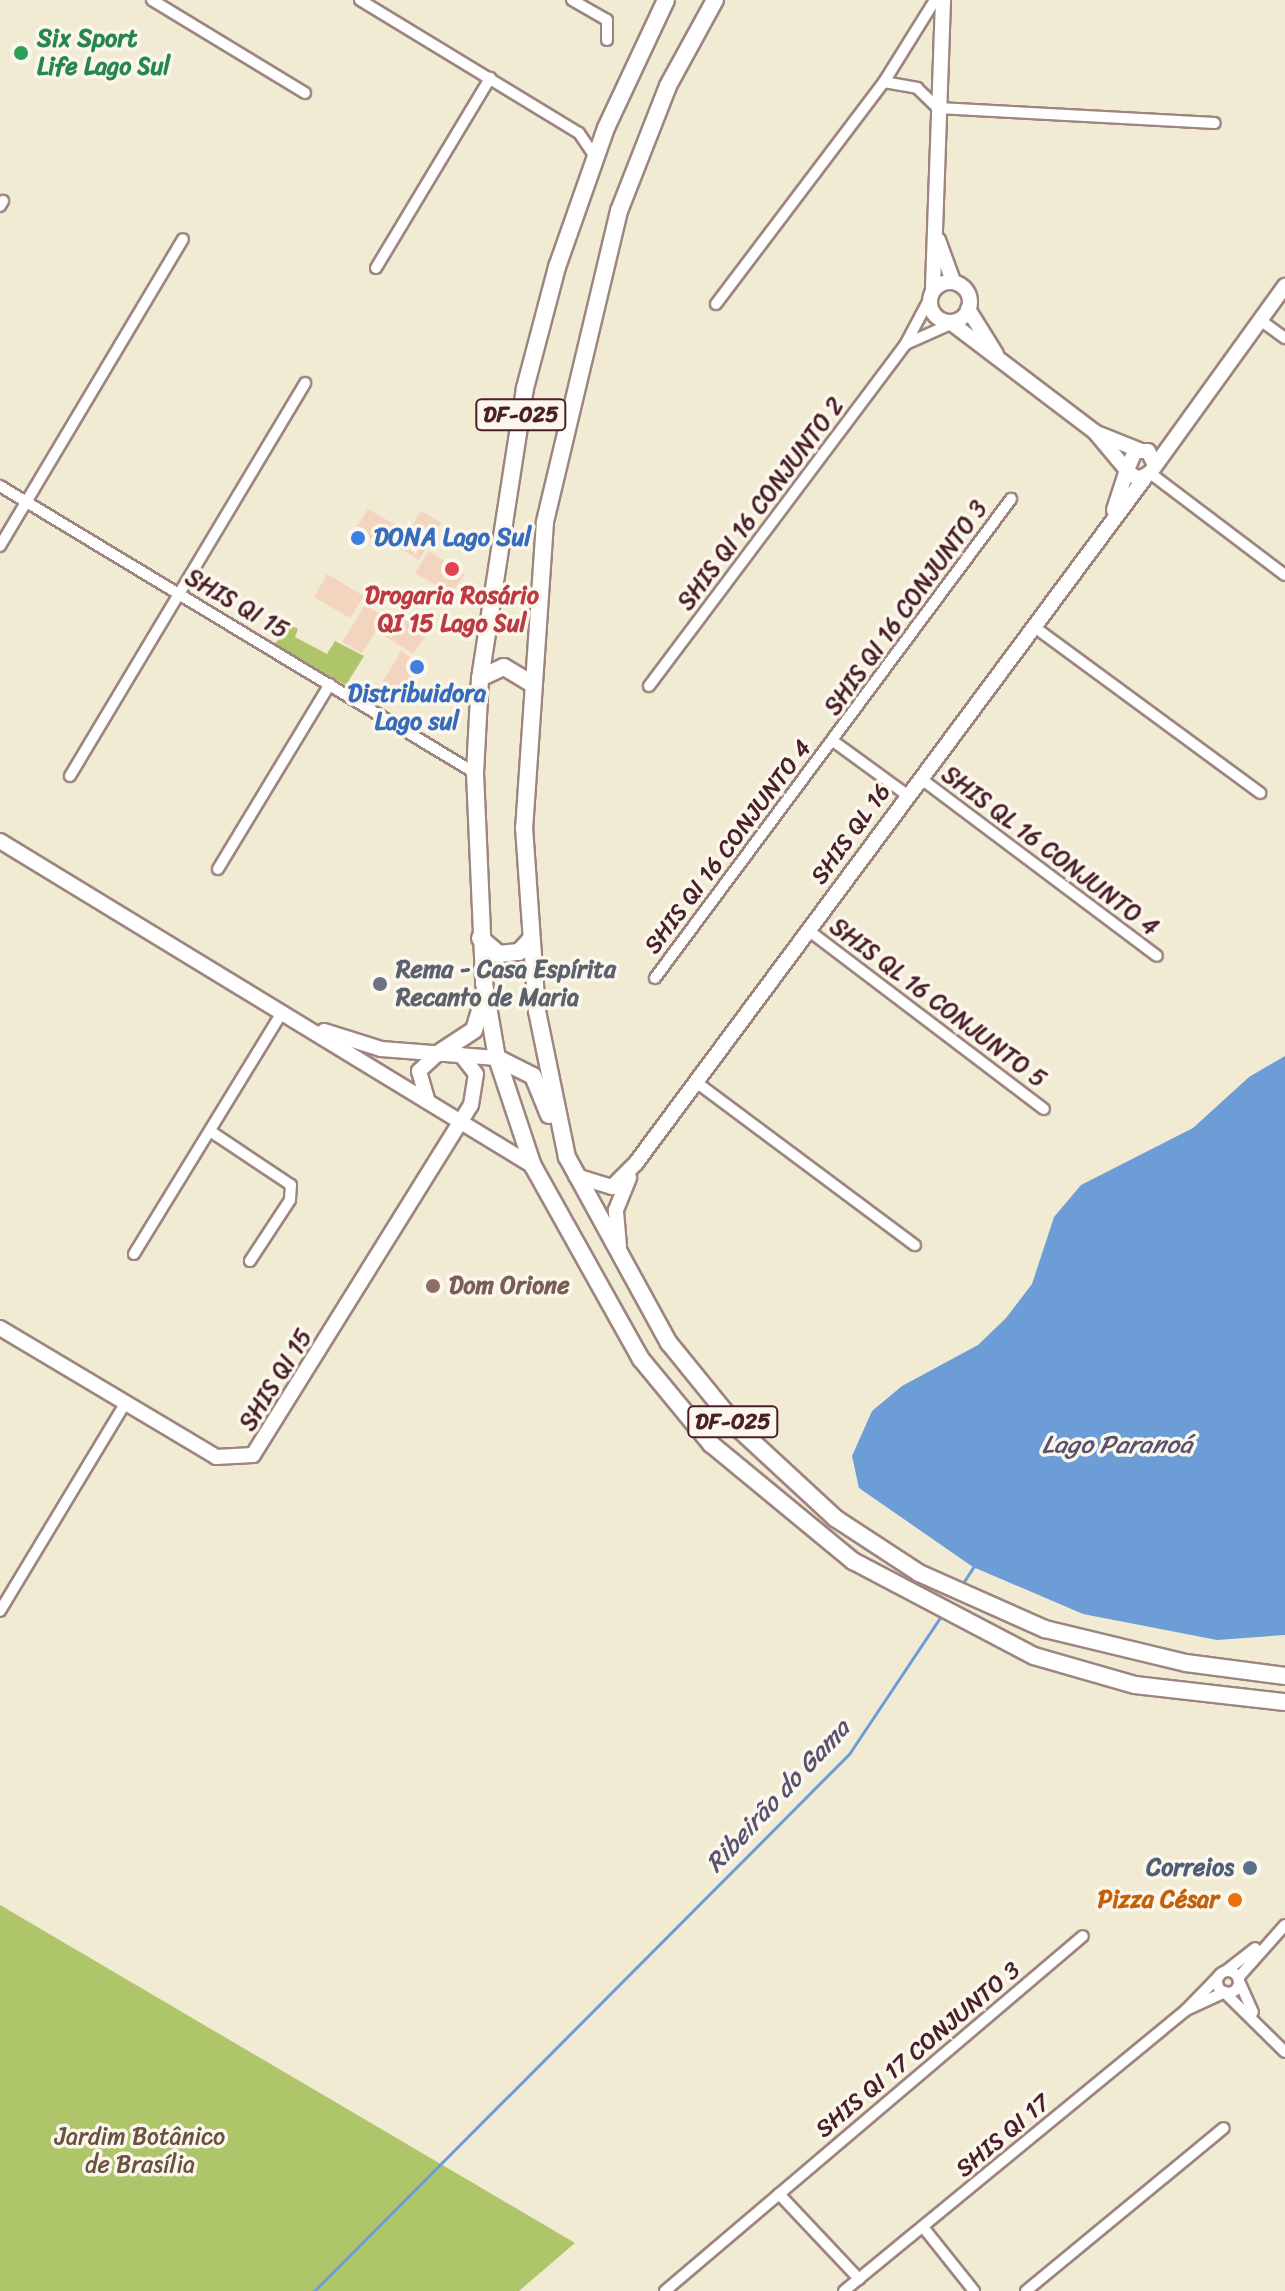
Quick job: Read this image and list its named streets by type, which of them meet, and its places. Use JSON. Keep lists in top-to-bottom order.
{
  "streets": {
    "main road": ["DF-025"],
    "street": [
      "SHIS QI 16 CONJUNTO 2",
      "SHIS QI 15",
      "SHIS QI 16 CONJUNTO 3",
      "SHIS QL 16",
      "SHIS QI 16 CONJUNTO 4",
      "SHIS QL 16 CONJUNTO 4",
      "SHIS QL 16 CONJUNTO 5",
      "SHIS QI 17 CONJUNTO 3",
      "SHIS QI 17"
    ]
  },
  "crossings": [
    ["DF-025", "SHIS QI 15"],
    ["DF-025", "SHIS QL 16"],
    ["SHIS QI 16 CONJUNTO 3", "SHIS QI 16 CONJUNTO 4"],
    ["SHIS QL 16", "SHIS QL 16 CONJUNTO 4"],
    ["SHIS QL 16", "SHIS QL 16 CONJUNTO 5"]
  ],
  "water": ["Lago Paranoá", "Ribeirão do Gama"],
  "parks": ["Jardim Botânico de Brasília"],
  "places": [
    "Six Sport Life Lago Sul",
    "DONA Lago Sul",
    "Drogaria Rosário QI 15 Lago Sul",
    "Distribuidora Lago sul",
    "Rema - Casa Espírita Recanto de Maria",
    "Dom Orione",
    "Correios",
    "Pizza César"
  ]
}
